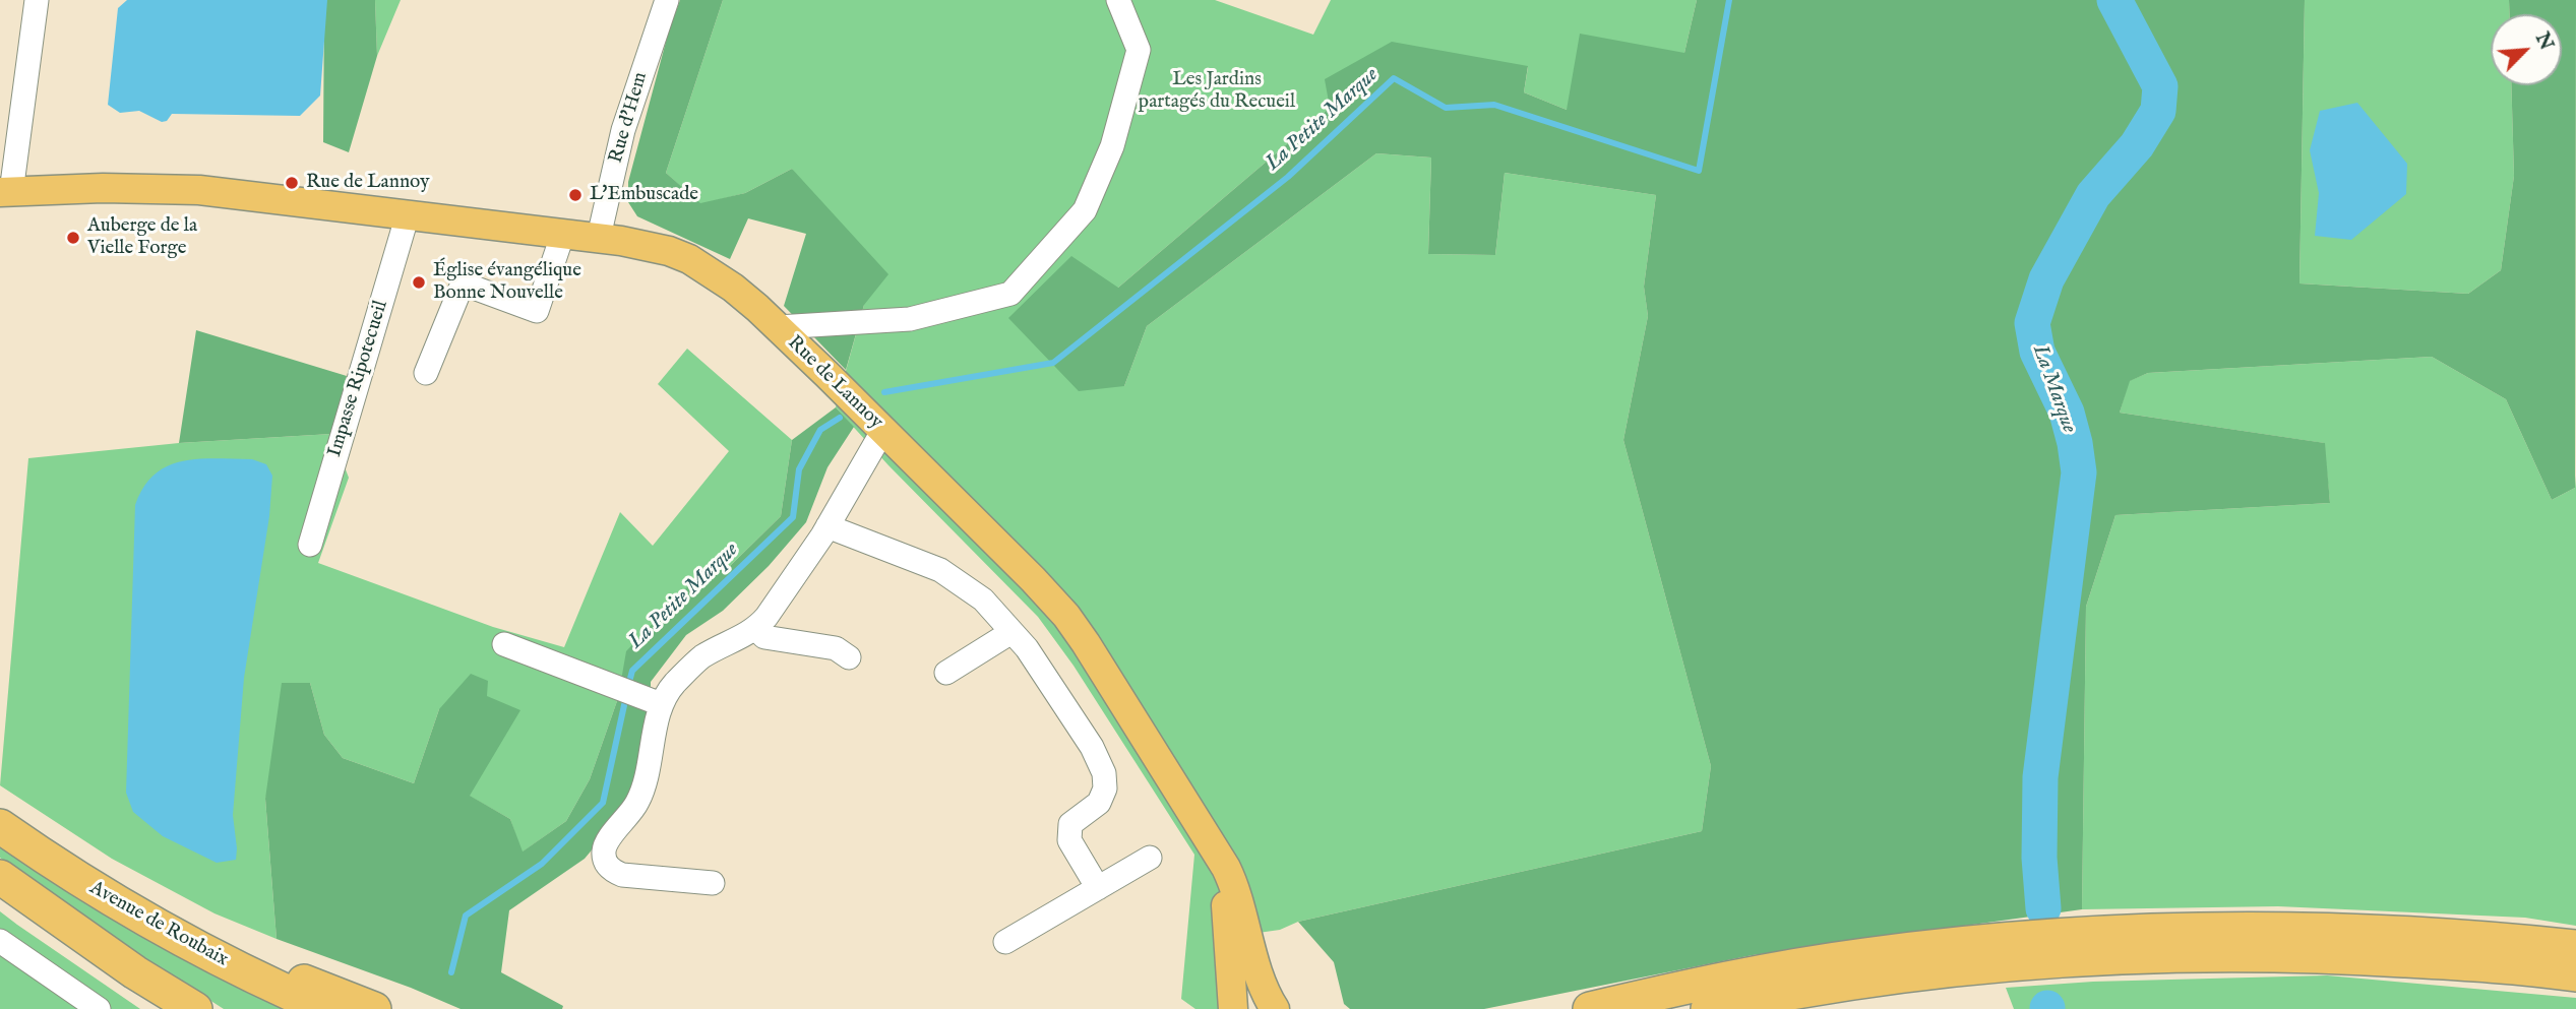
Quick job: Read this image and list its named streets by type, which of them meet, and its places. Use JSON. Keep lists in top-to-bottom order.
{
  "streets": {
    "highway": ["Avenue de Roubaix"],
    "main road": ["Rue de Lannoy"],
    "street": ["Rue d'Hem", "Impasse Ripotecueil"]
  },
  "crossings": [
    ["Rue d'Hem", "Rue de Lannoy"],
    ["Impasse Ripotecueil", "Rue de Lannoy"]
  ],
  "water": ["La Petite Marque", "La Marque"],
  "parks": ["Les Jardins partagés du Recueil"],
  "places": [
    "Rue de Lannoy",
    "L'Embuscade",
    "Auberge de la Vielle Forge",
    "Église évangélique Bonne Nouvelle"
  ],
  "north": "top right"
}
